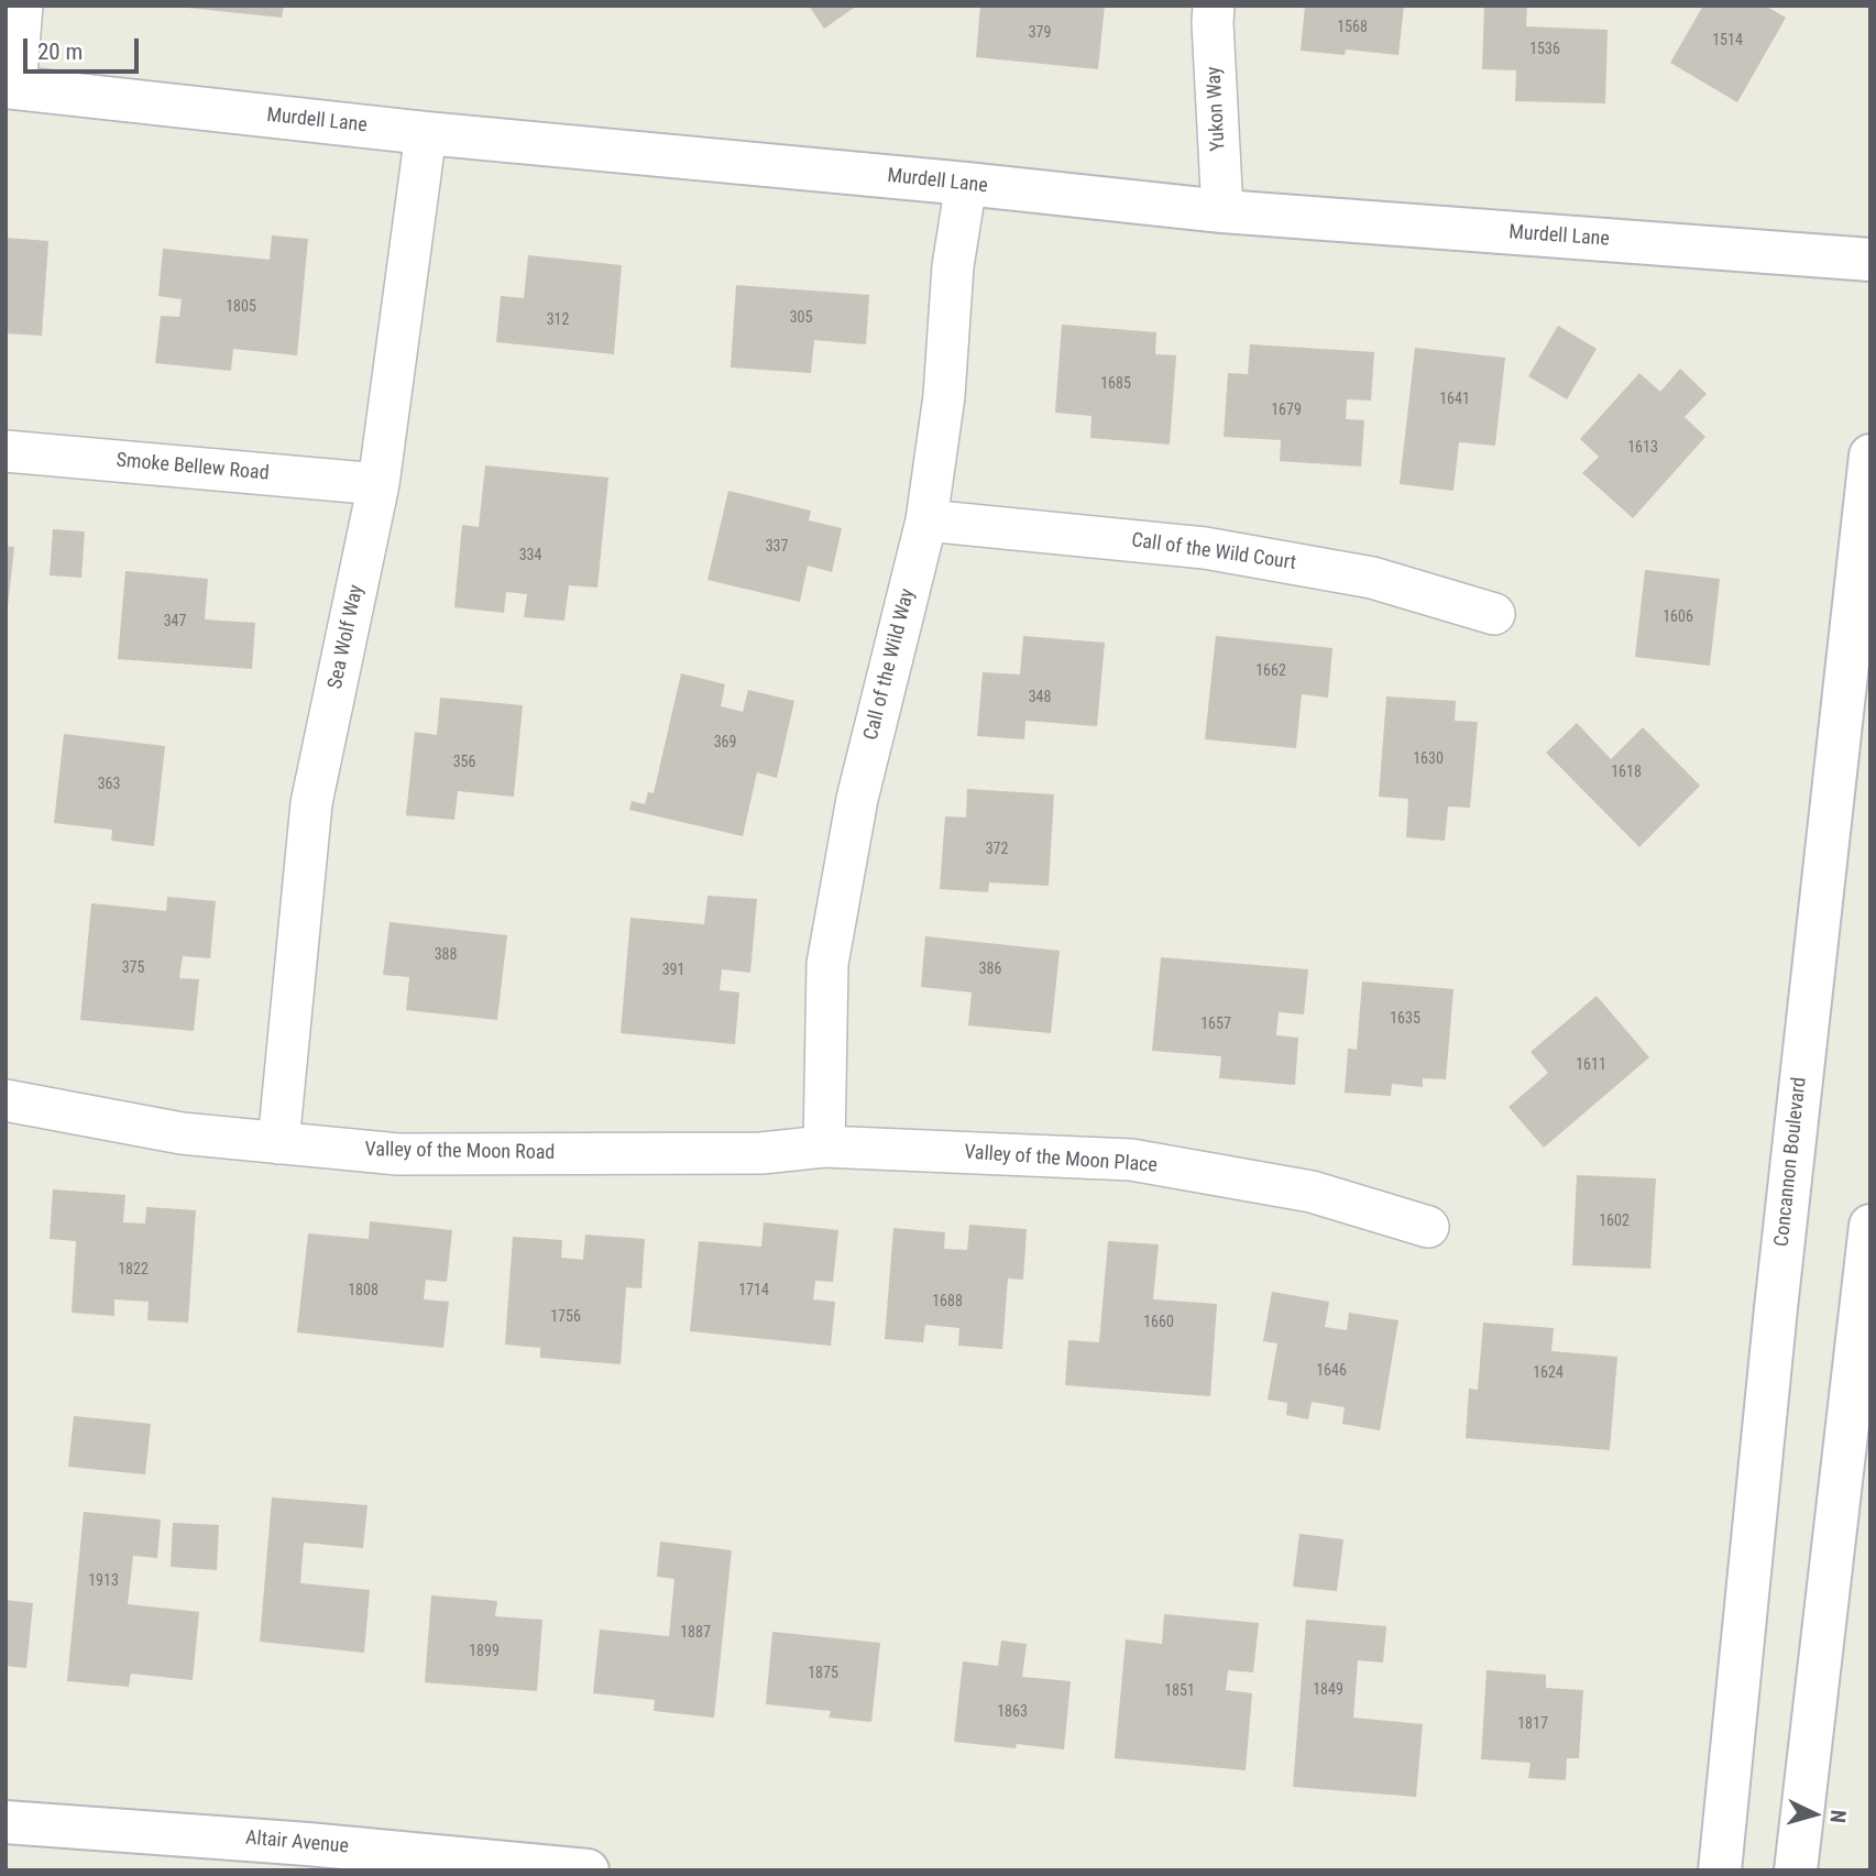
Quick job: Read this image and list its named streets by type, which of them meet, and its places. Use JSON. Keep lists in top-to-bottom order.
{
  "streets": {
    "street": [
      "Yukon Way",
      "Murdell Lane",
      "Smoke Bellew Road",
      "Call of the Wild Court",
      "Sea Wolf Way",
      "Call of the Wild Way",
      "Valley of the Moon Road",
      "Valley of the Moon Place",
      "Concannon Boulevard",
      "Altair Avenue"
    ]
  },
  "crossings": [
    ["Yukon Way", "Murdell Lane"],
    ["Murdell Lane", "Sea Wolf Way"],
    ["Murdell Lane", "Call of the Wild Way"],
    ["Smoke Bellew Road", "Sea Wolf Way"],
    ["Call of the Wild Court", "Call of the Wild Way"],
    ["Sea Wolf Way", "Valley of the Moon Road"],
    ["Call of the Wild Way", "Valley of the Moon Road"],
    ["Call of the Wild Way", "Valley of the Moon Place"],
    ["Valley of the Moon Road", "Valley of the Moon Place"]
  ],
  "house_numbers": [
    "1568",
    "379",
    "1514",
    "1536",
    "1805",
    "305",
    "312",
    "1685",
    "1641",
    "1679",
    "1613",
    "337",
    "334",
    "1606",
    "347",
    "1662",
    "348",
    "369",
    "1630",
    "356",
    "1618",
    "363",
    "372",
    "388",
    "375",
    "386",
    "391",
    "1635",
    "1657",
    "1611",
    "1602",
    "1822",
    "1808",
    "1714",
    "1688",
    "1756",
    "1660",
    "1646",
    "1624",
    "1913",
    "1887",
    "1899",
    "1875",
    "1849",
    "1851",
    "1863",
    "1817"
  ],
  "scale_bar": "20 m",
  "north": "right"
}
